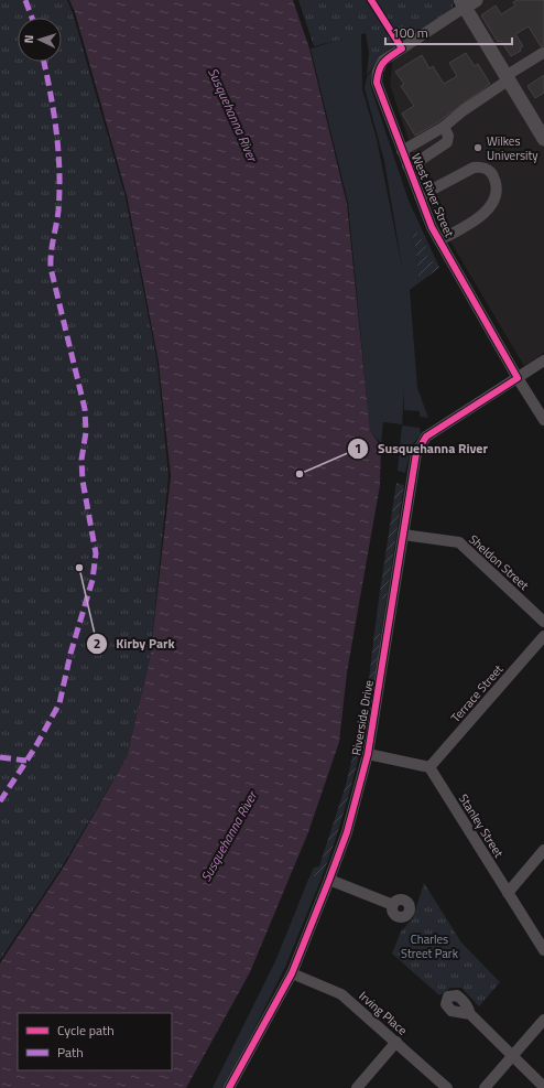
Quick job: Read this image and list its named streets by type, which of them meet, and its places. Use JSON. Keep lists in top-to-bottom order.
{
  "streets": {
    "street": [
      "West River Street",
      "Sheldon Street",
      "Terrace Street",
      "Riverside Drive",
      "Stanley Street",
      "Irving Place"
    ]
  },
  "crossings": [
    ["West River Street", "Riverside Drive"],
    ["Sheldon Street", "Riverside Drive"],
    ["Terrace Street", "Stanley Street"],
    ["Riverside Drive", "Irving Place"]
  ],
  "water": ["Susquehanna River"],
  "parks": ["Charles Street Park"],
  "places": ["Wilkes University", "Susquehanna River", "Kirby Park"],
  "legend": ["Cycle path", "Path"],
  "scale_bar": "100 m",
  "north": "left"
}
